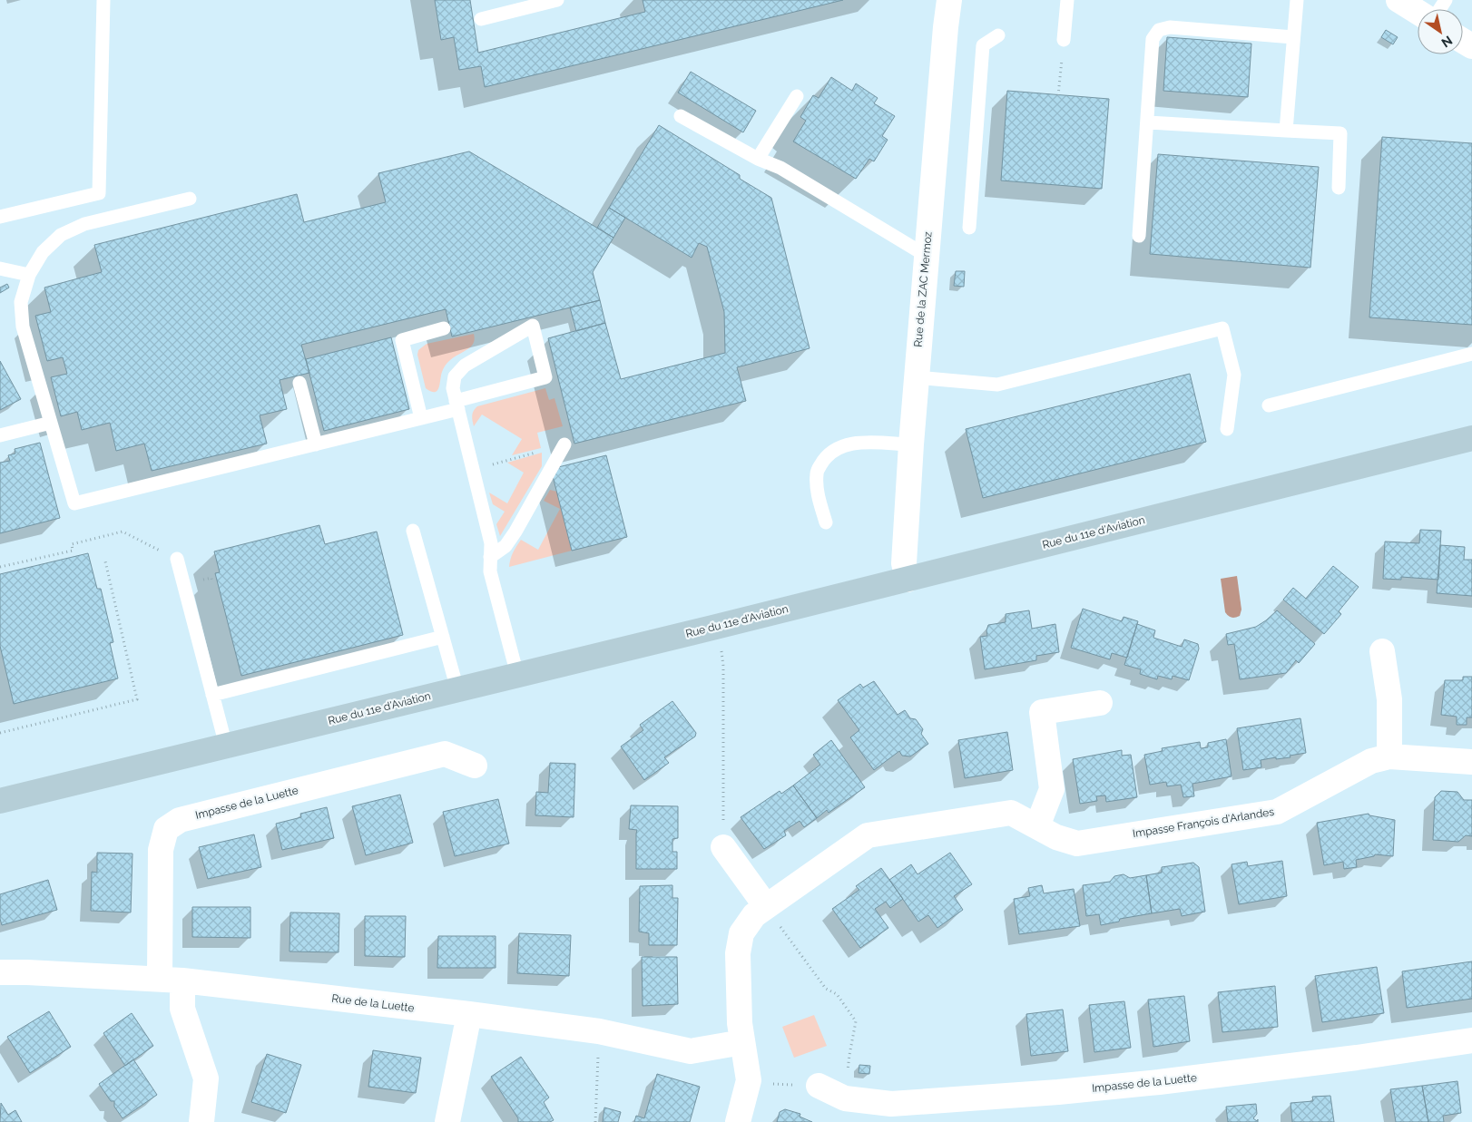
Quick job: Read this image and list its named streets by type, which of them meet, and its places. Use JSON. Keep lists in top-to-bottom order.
{
  "streets": {
    "street": [
      "Rue de la ZAC Mermoz",
      "Rue du 11e d'Aviation",
      "Impasse de la Luette",
      "Impasse François d'Arlandes",
      "Rue de la Luette"
    ]
  },
  "crossings": [
    ["Rue de la ZAC Mermoz", "Rue du 11e d'Aviation"],
    ["Impasse de la Luette", "Rue de la Luette"],
    ["Impasse François d'Arlandes", "Rue de la Luette"]
  ],
  "north": "bottom right"
}
